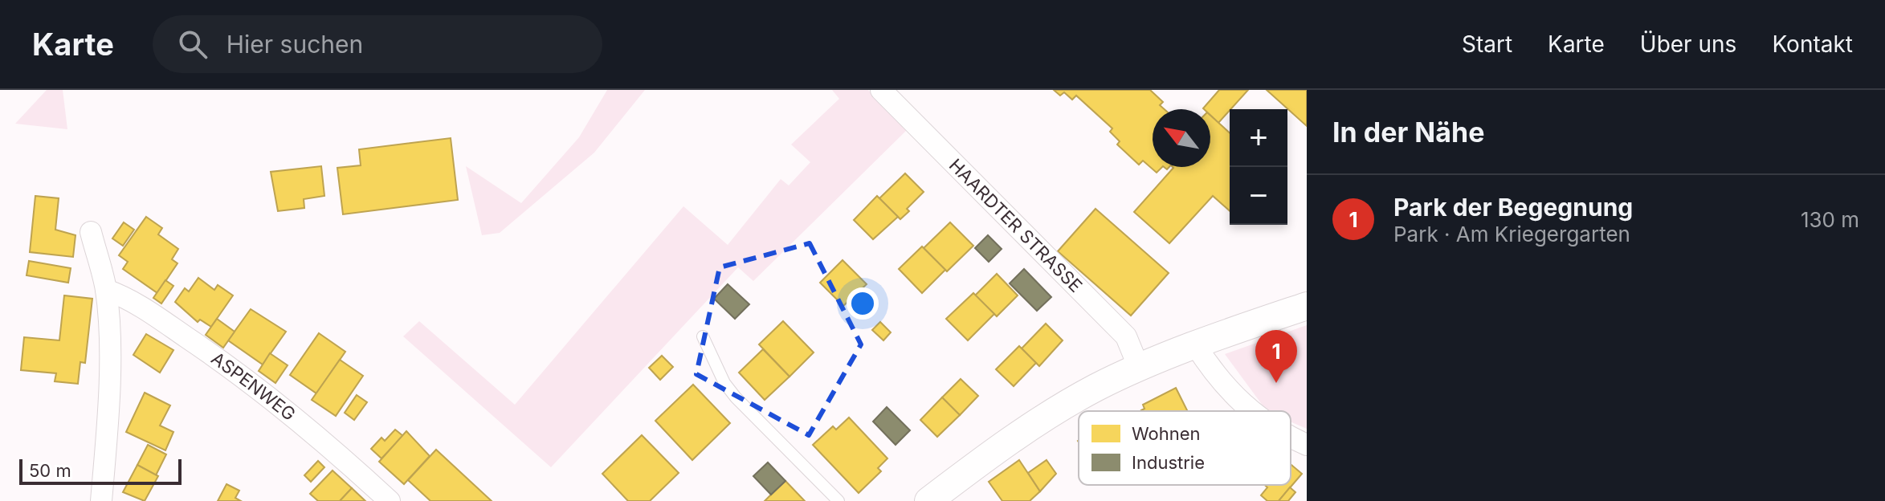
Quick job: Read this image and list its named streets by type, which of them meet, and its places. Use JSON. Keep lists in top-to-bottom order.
{
  "streets": {
    "street": ["HAARDTER STRASSE", "ASPENWEG"]
  },
  "legend": ["Wohnen", "Industrie"],
  "scale_bar": "50 m",
  "north": "top left",
  "page": {
    "header": "Karte",
    "search": "Hier suchen",
    "nav": [
      "Start",
      "Karte",
      "Über uns",
      "Kontakt"
    ],
    "heading": "In der Nähe",
    "map_buttons": ["+", "−"],
    "list": [
      {
        "mark": "1",
        "name": "Park der Begegnung",
        "note": "Park · Am Kriegergarten",
        "value": "130 m"
      }
    ],
    "pins": "1",
    "scale": "50 m"
  }
}
